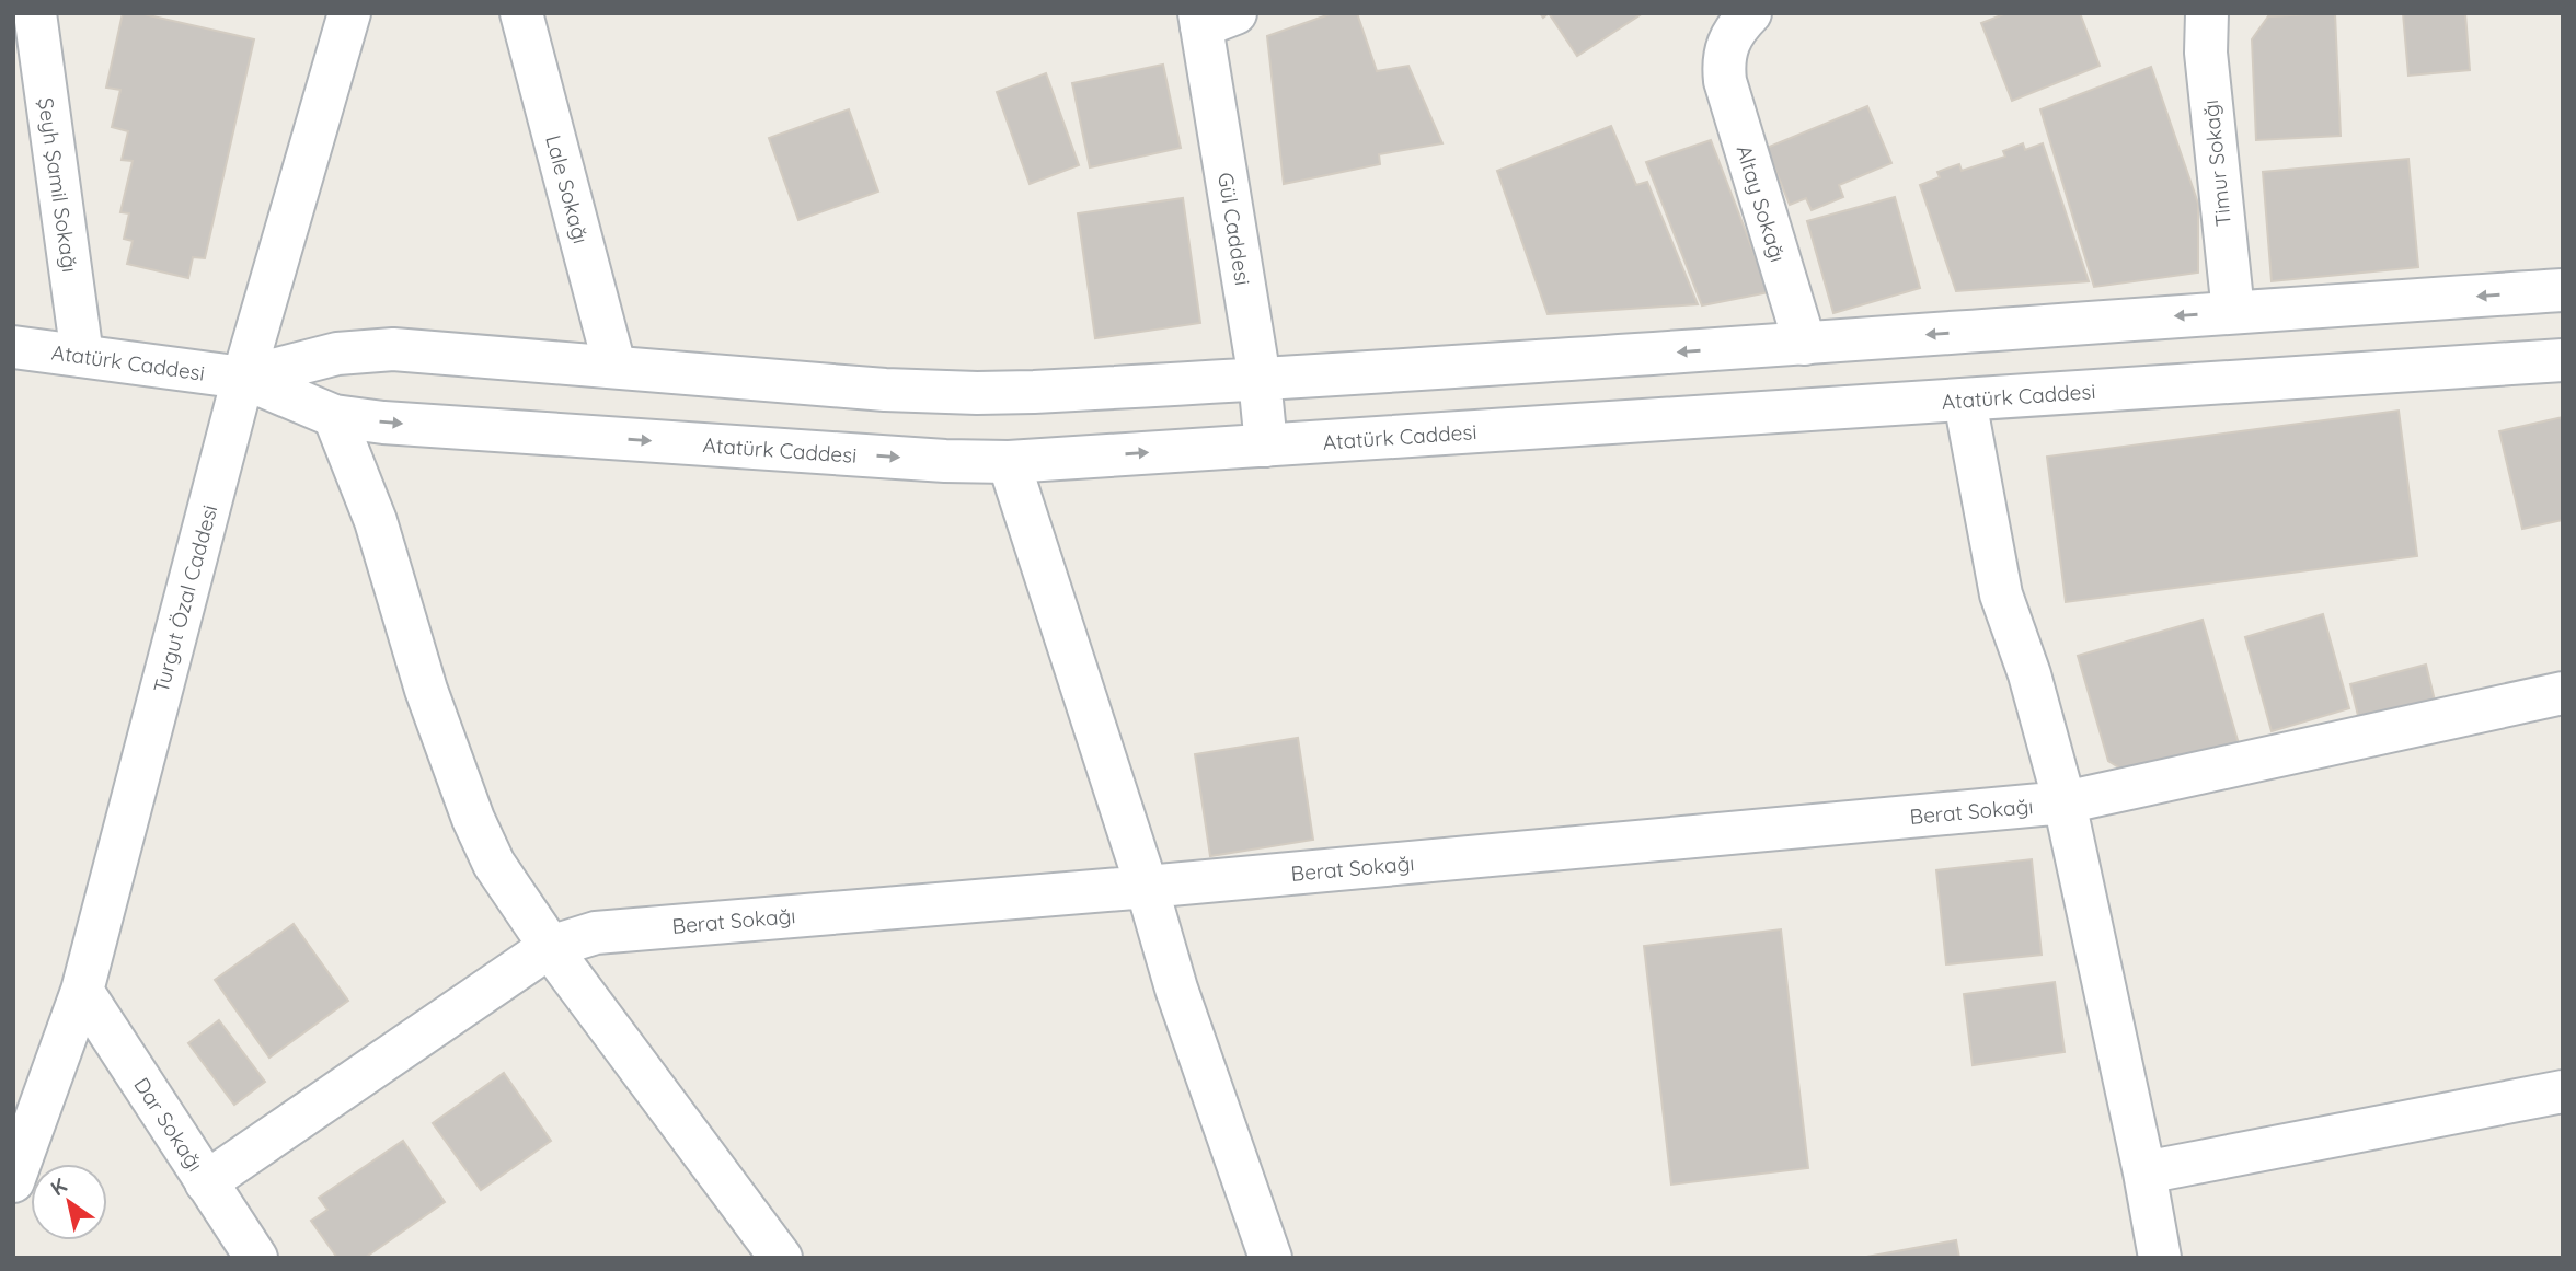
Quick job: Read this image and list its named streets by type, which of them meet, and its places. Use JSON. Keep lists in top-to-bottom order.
{
  "streets": {
    "street": [
      "Timur Sokağı",
      "Şeyh Şamil Sokağı",
      "Lale Sokağı",
      "Altay Sokağı",
      "Gül Caddesi",
      "Atatürk Caddesi",
      "Turgut Özal Caddesi",
      "Berat Sokağı",
      "Dar Sokağı"
    ]
  },
  "crossings": [
    ["Timur Sokağı", "Atatürk Caddesi"],
    ["Şeyh Şamil Sokağı", "Atatürk Caddesi"],
    ["Lale Sokağı", "Atatürk Caddesi"],
    ["Altay Sokağı", "Atatürk Caddesi"],
    ["Gül Caddesi", "Atatürk Caddesi"],
    ["Atatürk Caddesi", "Turgut Özal Caddesi"],
    ["Turgut Özal Caddesi", "Dar Sokağı"],
    ["Berat Sokağı", "Dar Sokağı"]
  ],
  "north": "top left"
}
